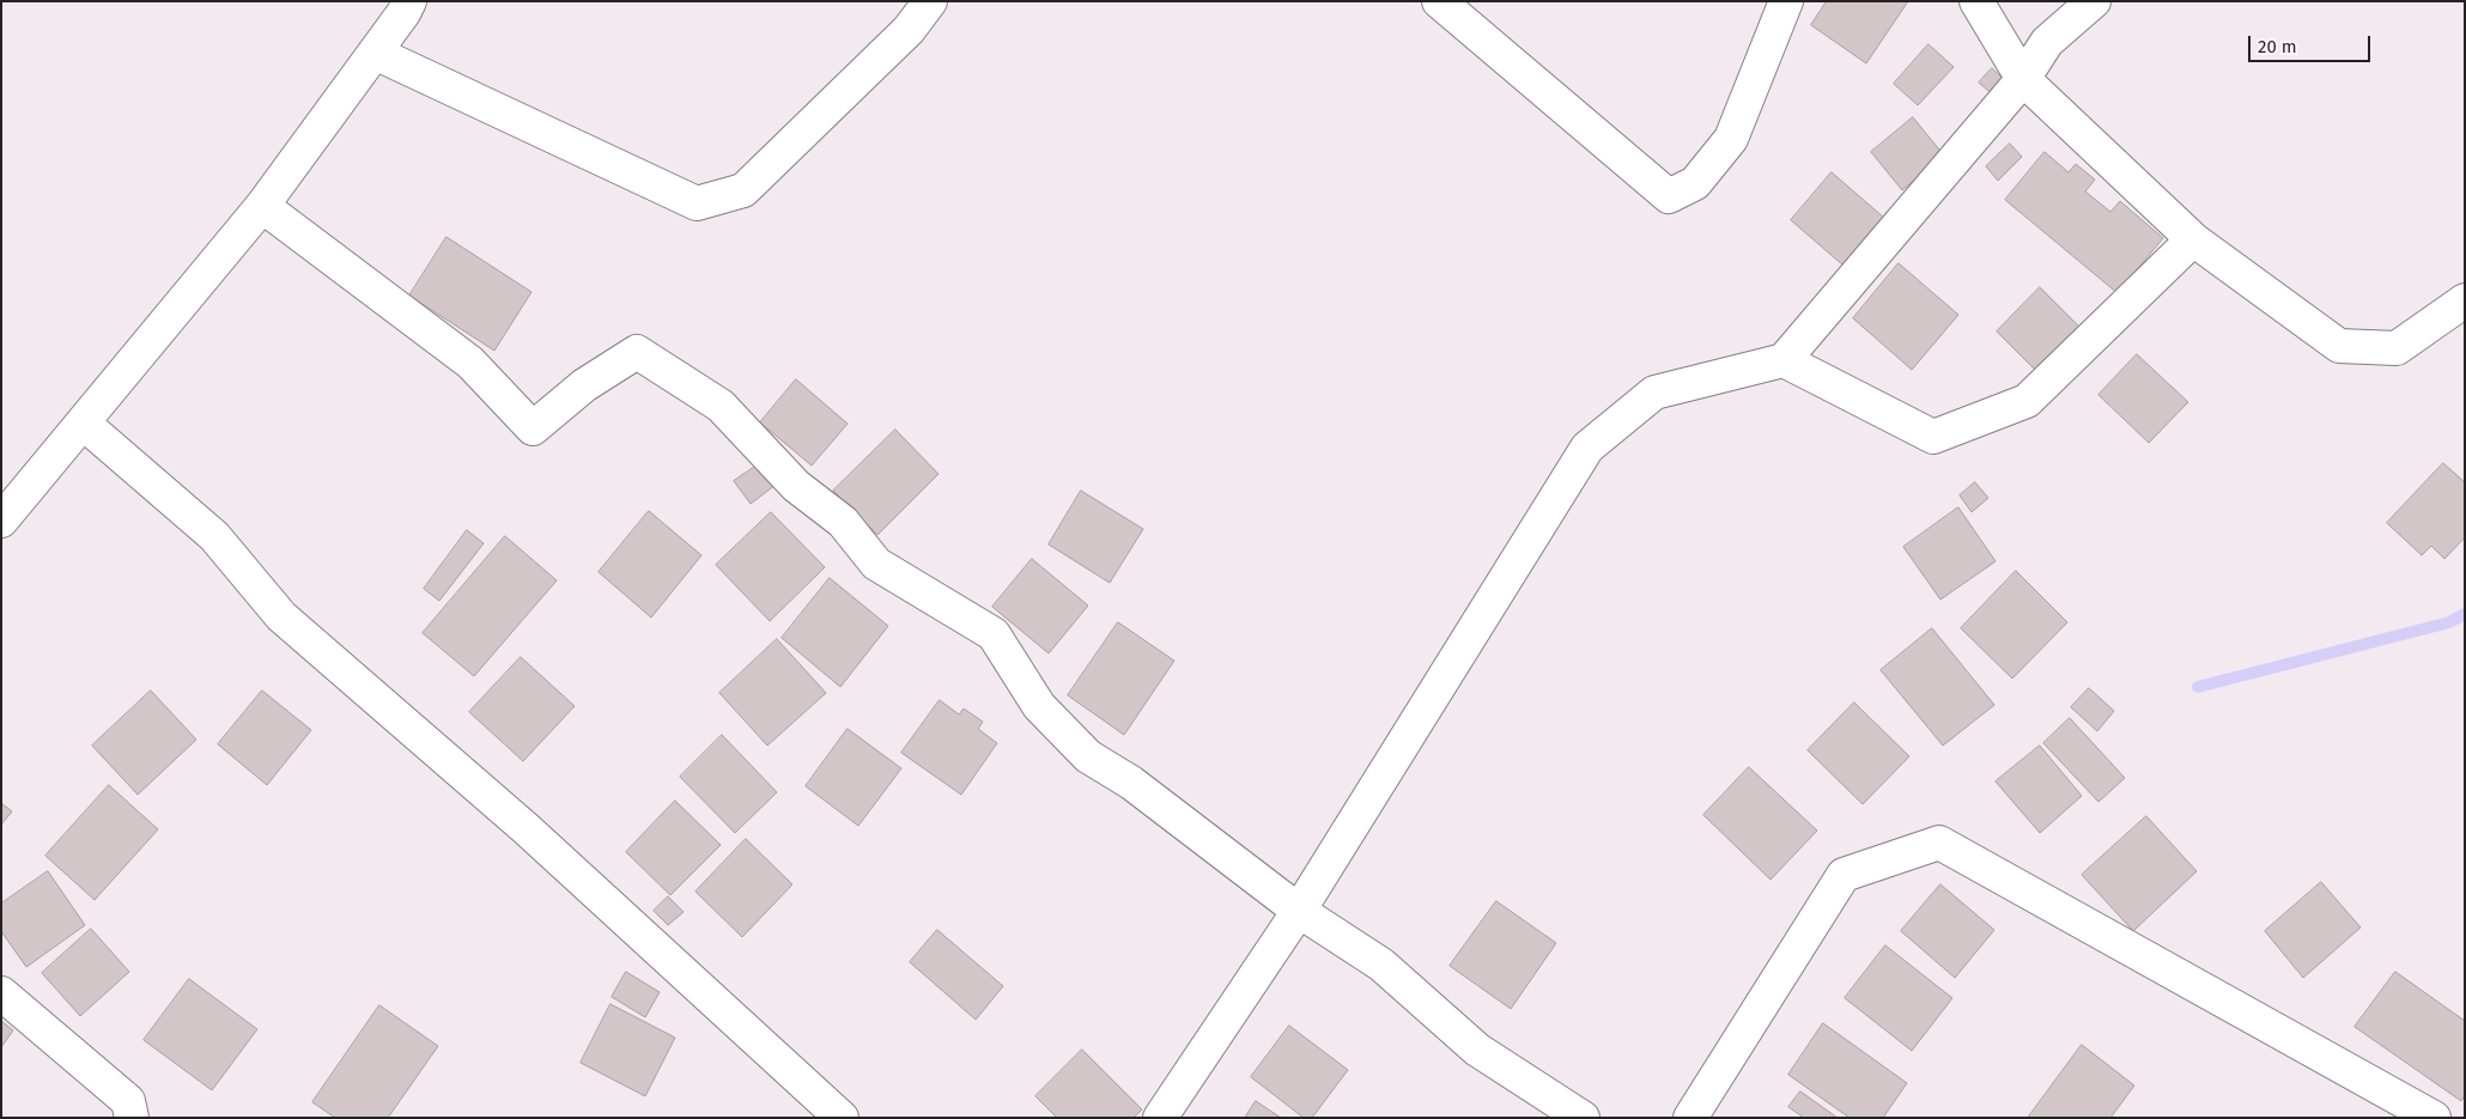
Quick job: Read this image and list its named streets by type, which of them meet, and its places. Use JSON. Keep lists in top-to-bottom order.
{
  "scale_bar": "20 m"
}
